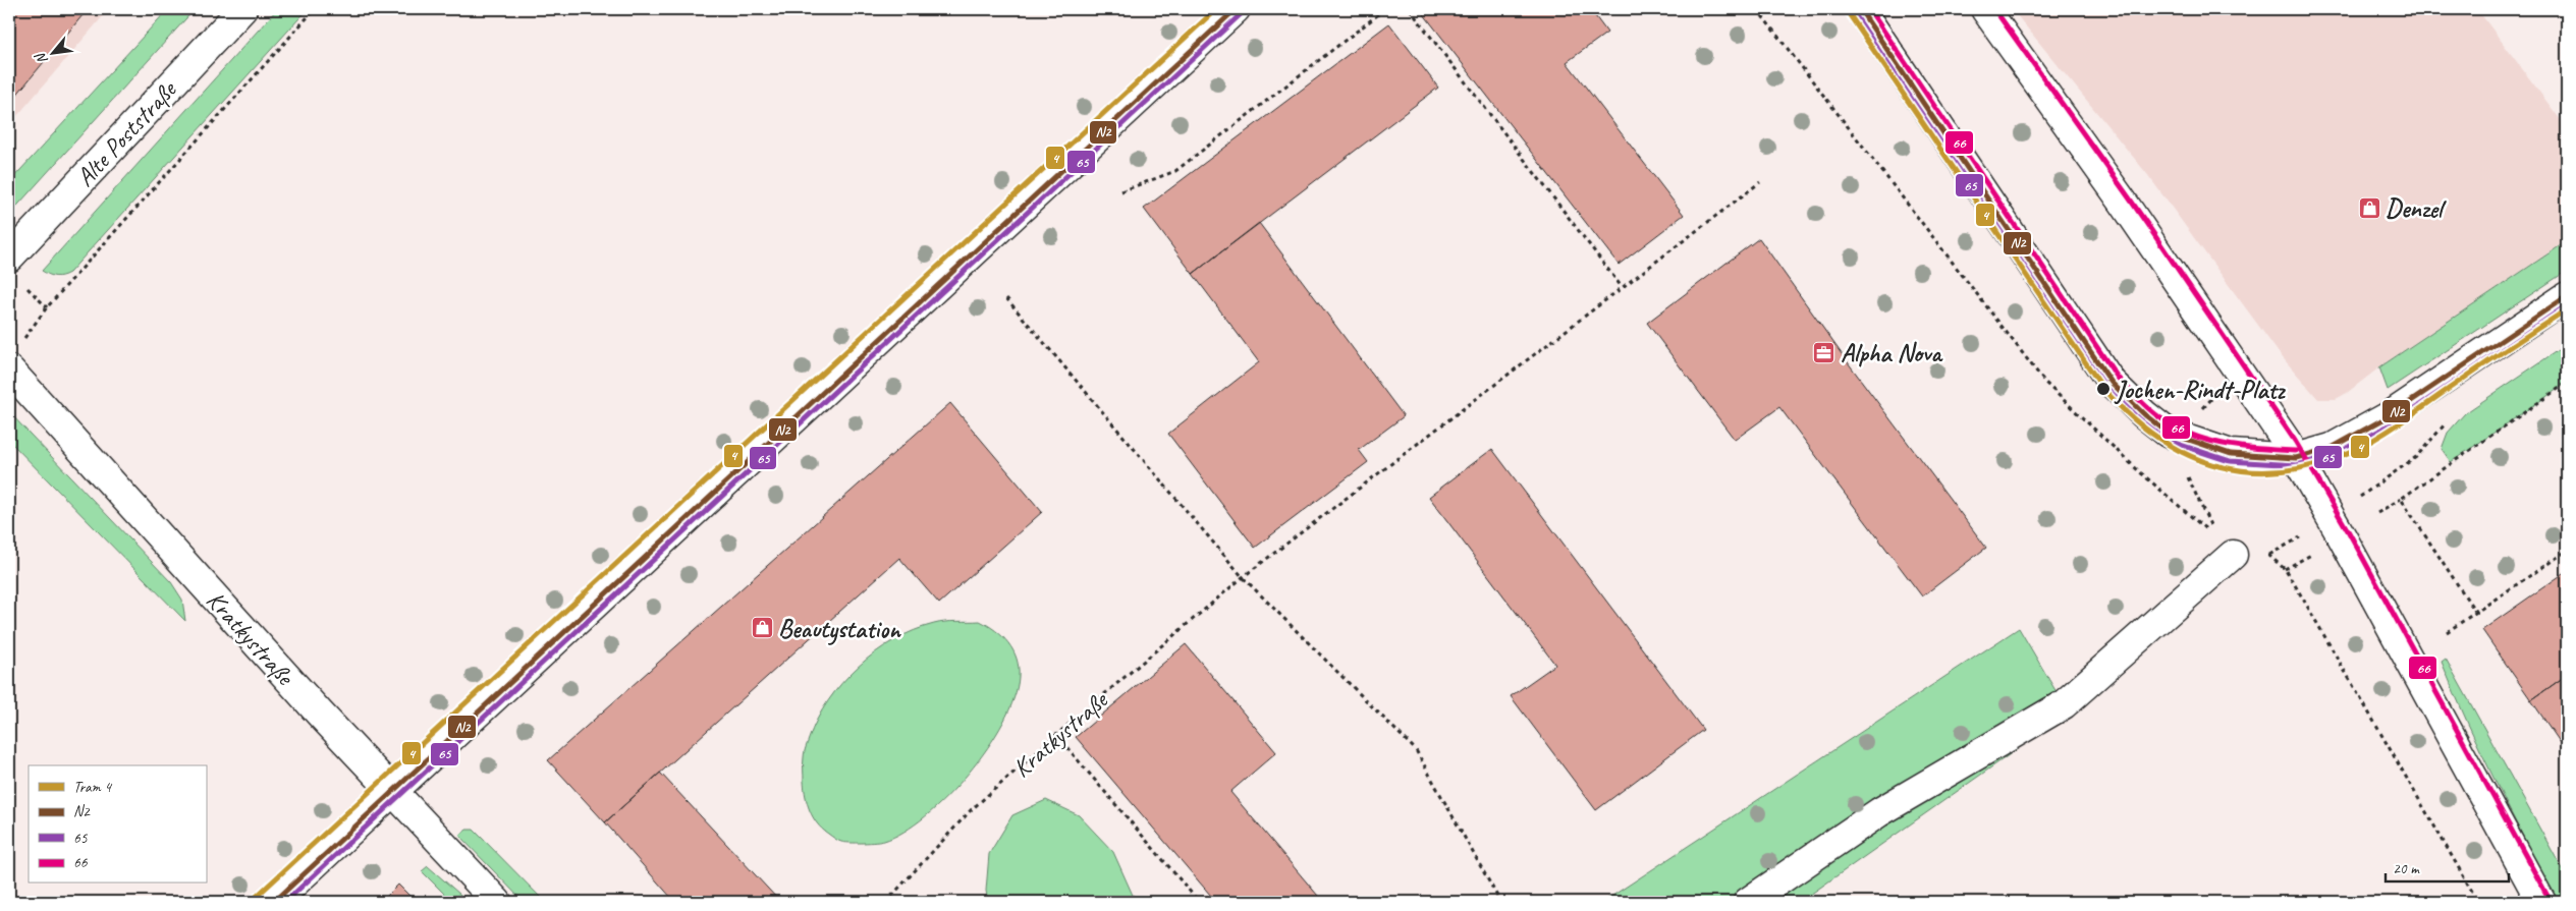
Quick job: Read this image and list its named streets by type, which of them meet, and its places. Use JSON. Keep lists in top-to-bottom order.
{
  "streets": {
    "street": ["Alte Poststraße", "Kratkystraße"]
  },
  "places": {
    "shop": ["Denzel", "Beautystation"],
    "office": ["Alpha Nova"],
    "other": ["Jochen-Rindt-Platz"]
  },
  "lines": [
    "tram line 4",
    "transit line N2",
    "transit line 66",
    "transit line 65"
  ],
  "legend": [
    "Tram 4",
    "N2",
    "65",
    "66"
  ],
  "scale_bar": "20 m",
  "north": "bottom left"
}
